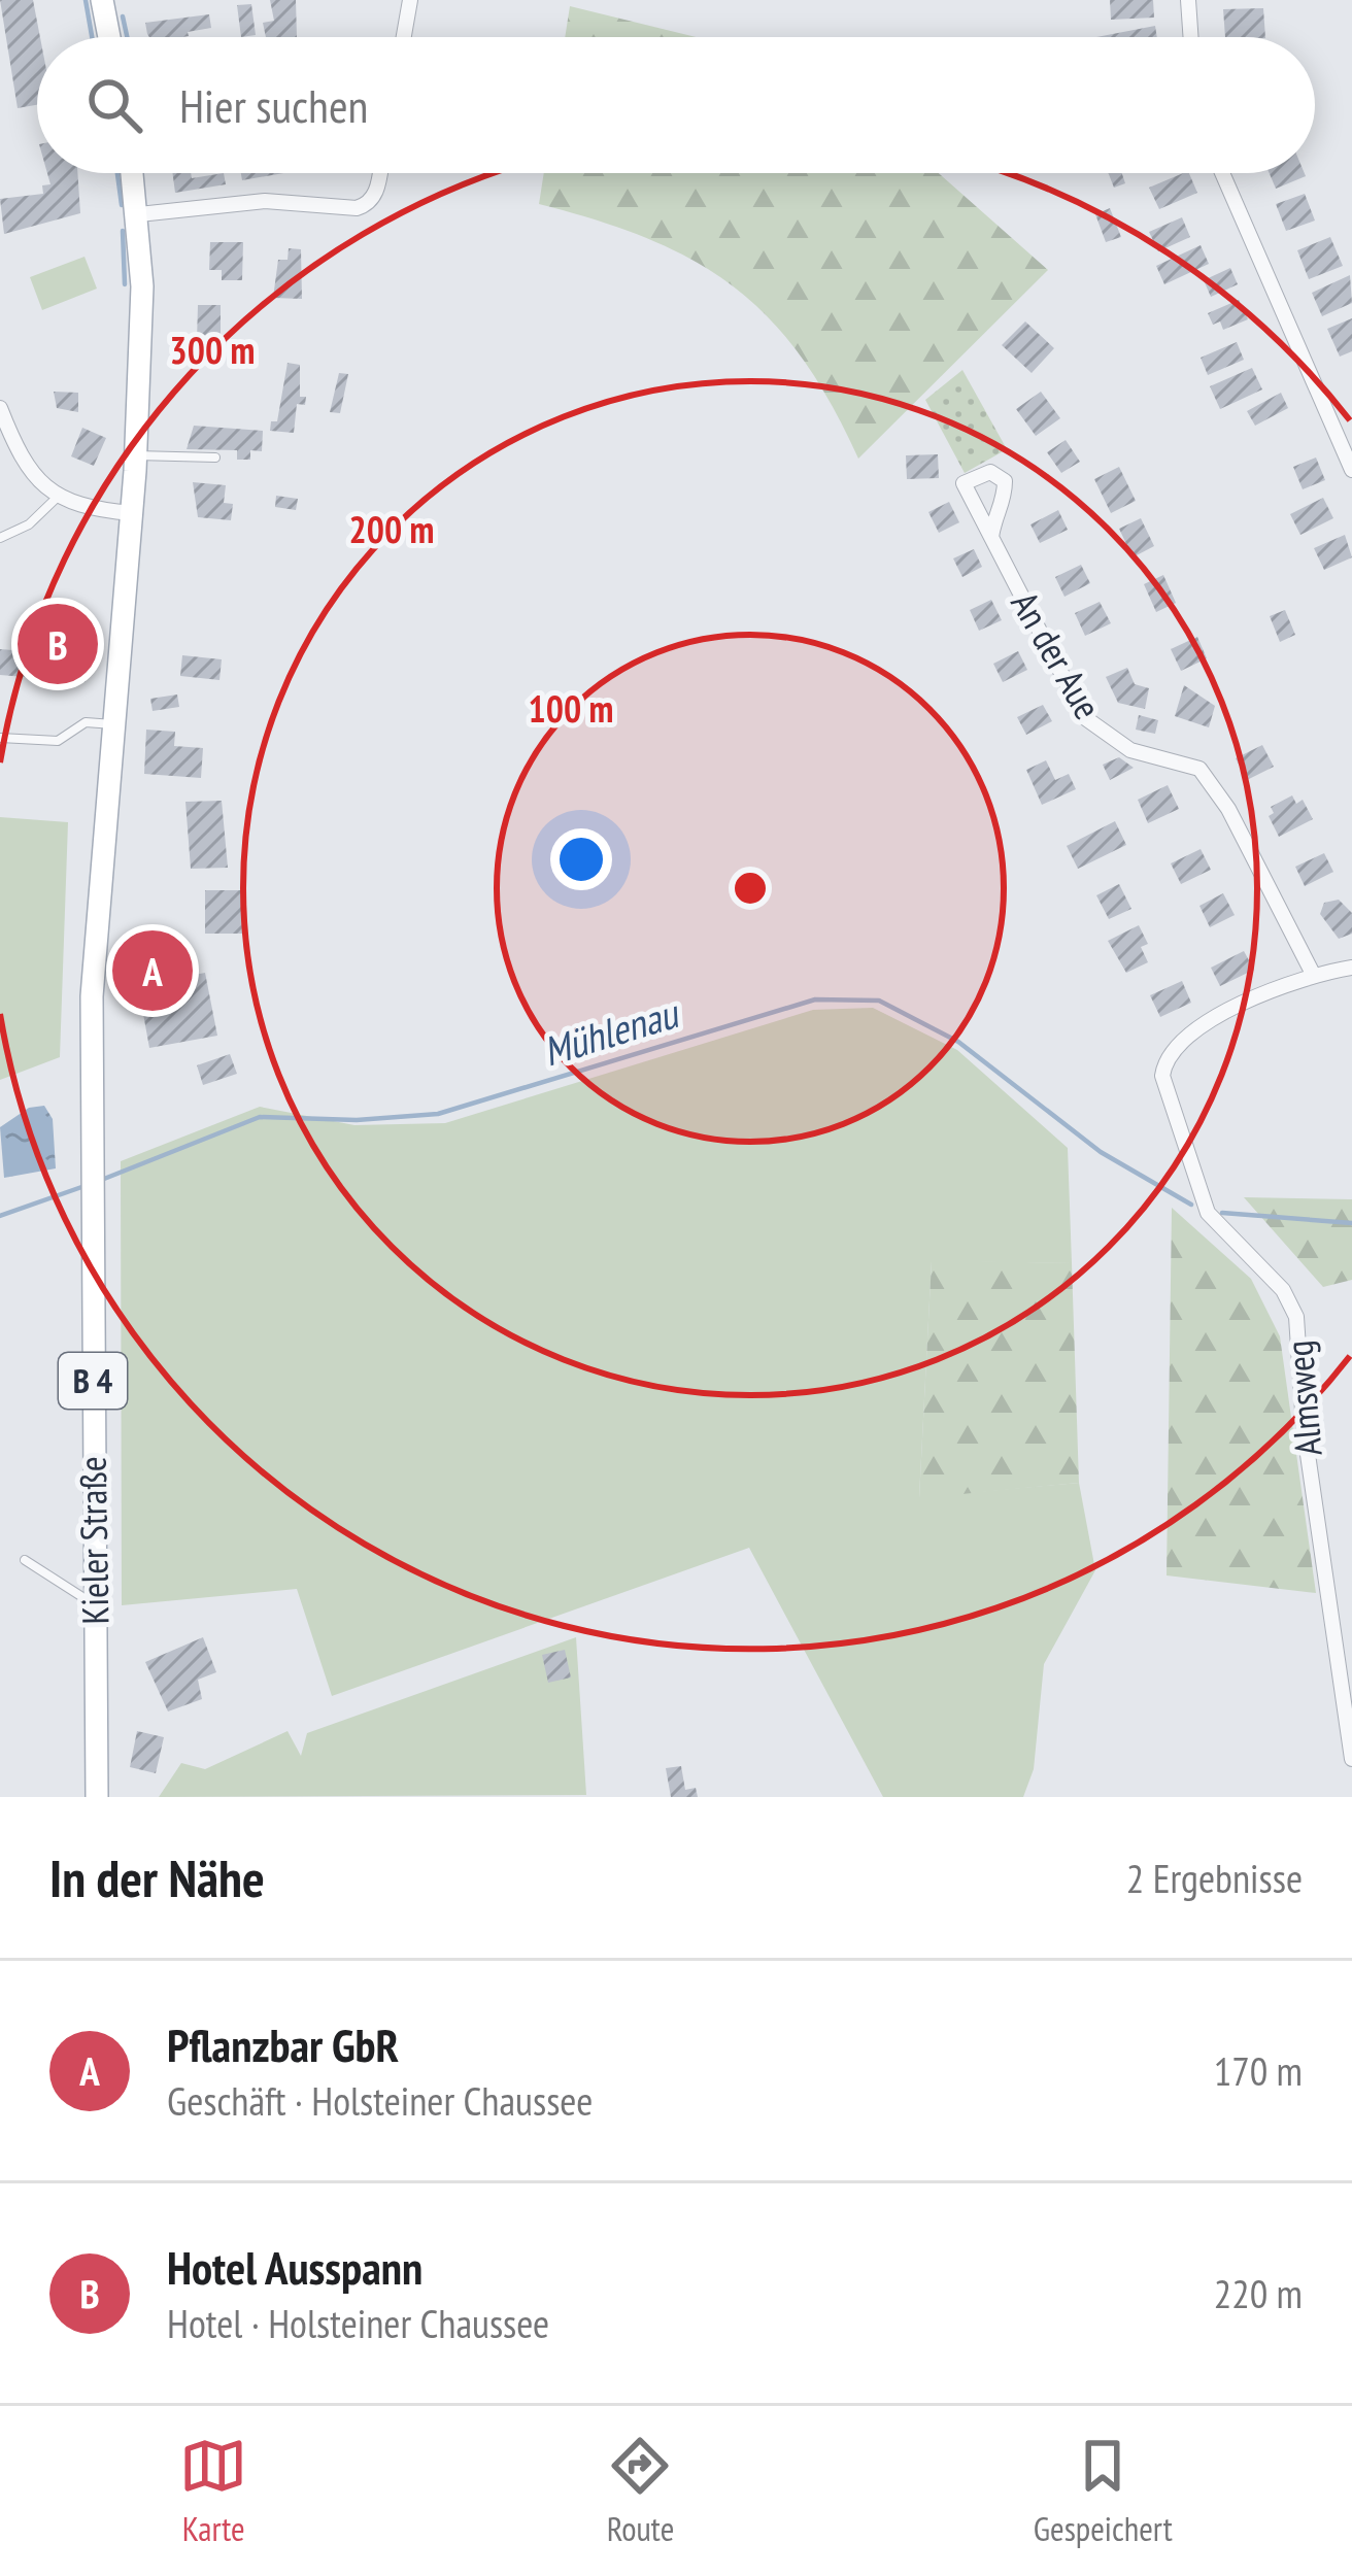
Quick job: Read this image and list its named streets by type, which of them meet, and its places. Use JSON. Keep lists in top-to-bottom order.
{
  "streets": {
    "main road": ["B 4", "Kieler Straße"],
    "street": ["An der Aue", "Almsweg"]
  },
  "crossings": [
    ["An der Aue", "Almsweg"],
    ["B 4", "Kieler Straße"]
  ],
  "water": ["Mühlenau"],
  "page": {
    "search": "Hier suchen",
    "pins": ["B", "A"],
    "heading": ["In der Nähe", "2 Ergebnisse"],
    "list": [
      {
        "mark": "A",
        "name": "Pflanzbar GbR",
        "note": "Geschäft · Holsteiner Chaussee",
        "value": "170 m"
      },
      {
        "mark": "B",
        "name": "Hotel Ausspann",
        "note": "Hotel · Holsteiner Chaussee",
        "value": "220 m"
      }
    ],
    "nav": ["Karte", "Route", "Gespeichert"]
  },
  "rings": ["300 m", "200 m", "100 m"]
}
